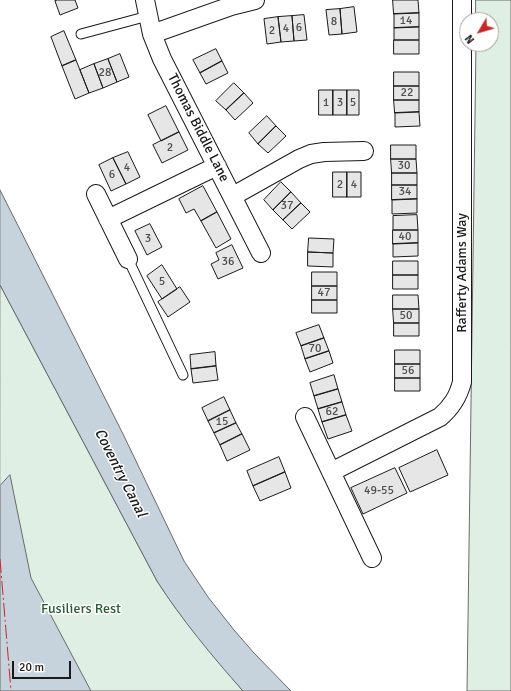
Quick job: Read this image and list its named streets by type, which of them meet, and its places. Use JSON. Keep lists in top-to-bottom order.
{
  "streets": {
    "street": ["Thomas Biddle Lane", "Rafferty Adams Way"]
  },
  "water": ["Coventry Canal"],
  "parks": ["Fusiliers Rest"],
  "house_numbers": [
    "14",
    "8",
    "6",
    "4",
    "2",
    "28",
    "22",
    "1",
    "3",
    "5",
    "2",
    "30",
    "4",
    "6",
    "2",
    "4",
    "34",
    "37",
    "40",
    "3",
    "36",
    "5",
    "47",
    "50",
    "70",
    "56",
    "62",
    "15",
    "49-55"
  ],
  "scale_bar": "20 m",
  "north": "bottom left"
}
